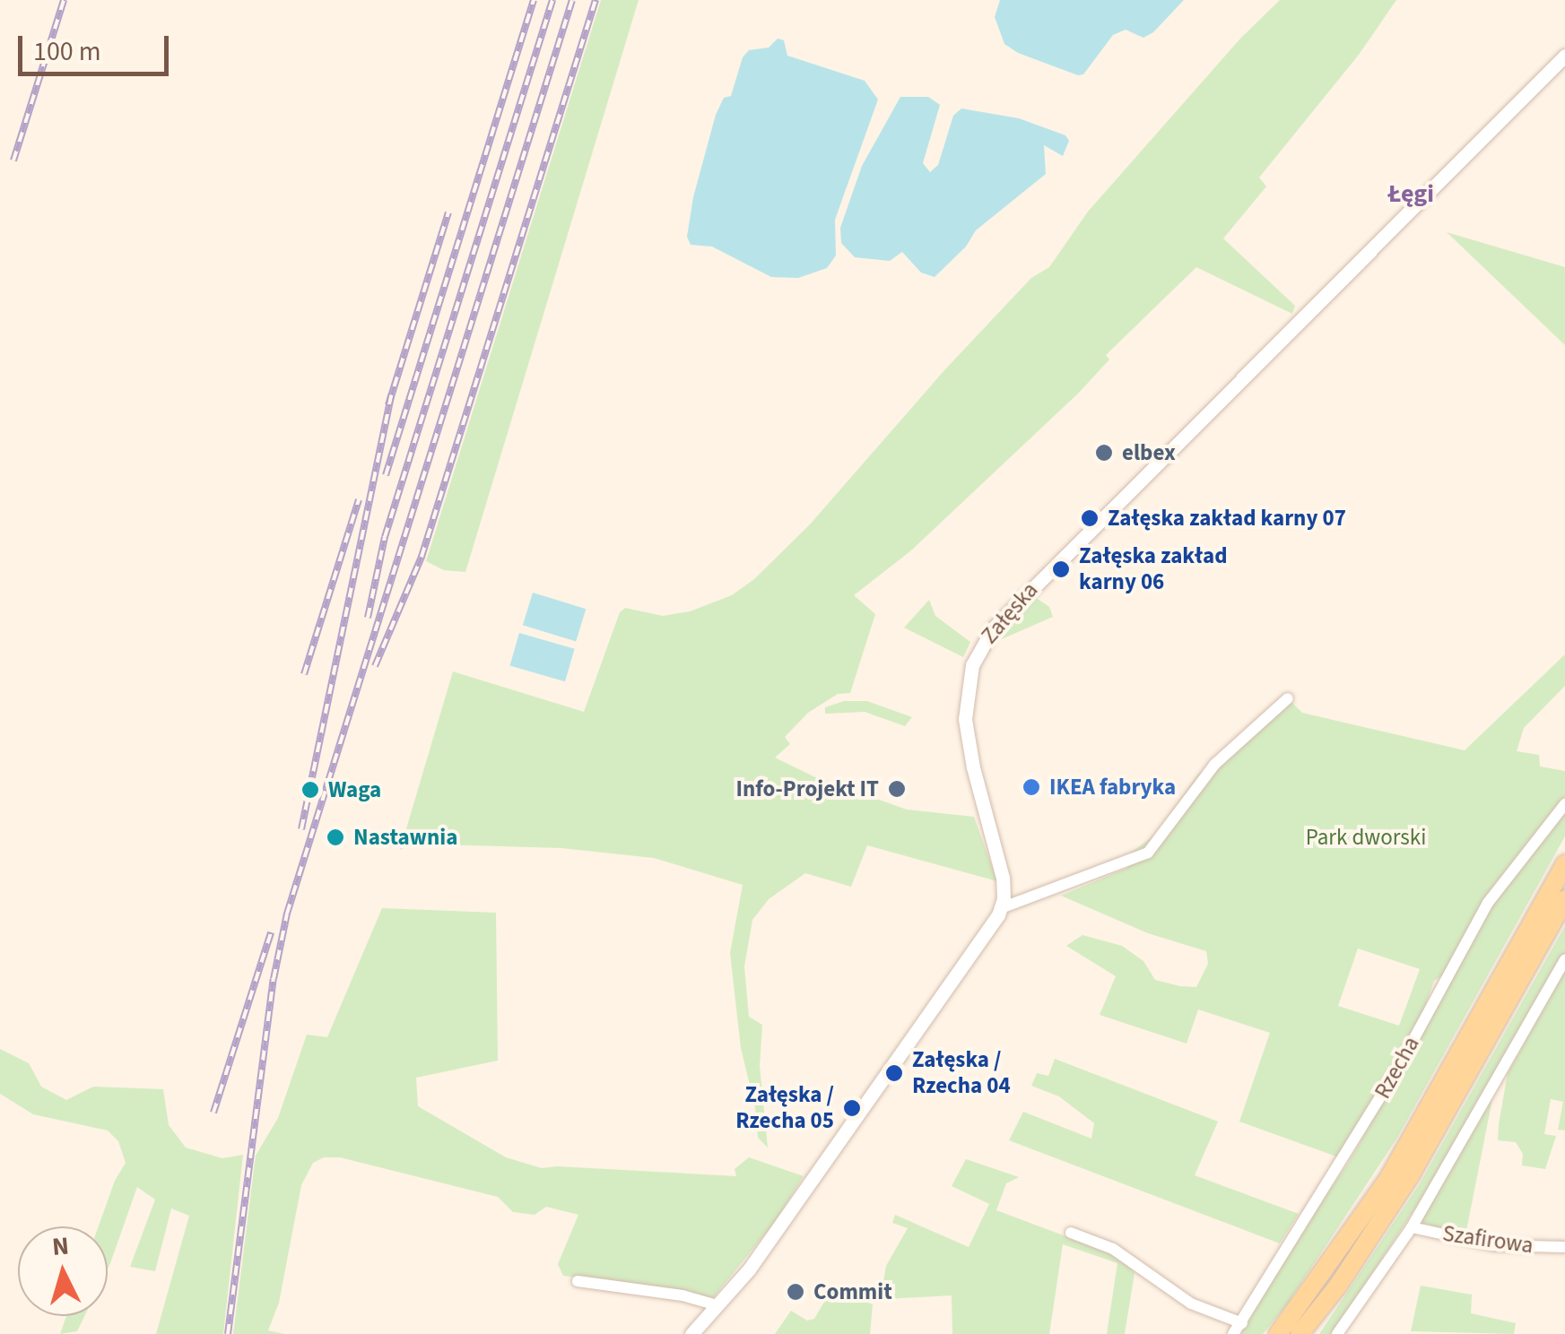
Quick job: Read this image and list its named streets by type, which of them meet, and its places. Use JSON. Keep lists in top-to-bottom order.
{
  "streets": {
    "street": ["Załęska", "Rzecha", "Szafirowa"]
  },
  "districts": ["Łęgi"],
  "parks": ["Park dworski"],
  "places": [
    "elbex",
    "Załęska zakład karny 07",
    "Załęska zakład karny 06",
    "IKEA fabryka",
    "Info-Projekt IT",
    "Waga",
    "Nastawnia",
    "Załęska / Rzecha 04",
    "Załęska / Rzecha 05",
    "Commit"
  ],
  "scale_bar": "100 m",
  "north": "top"
}
